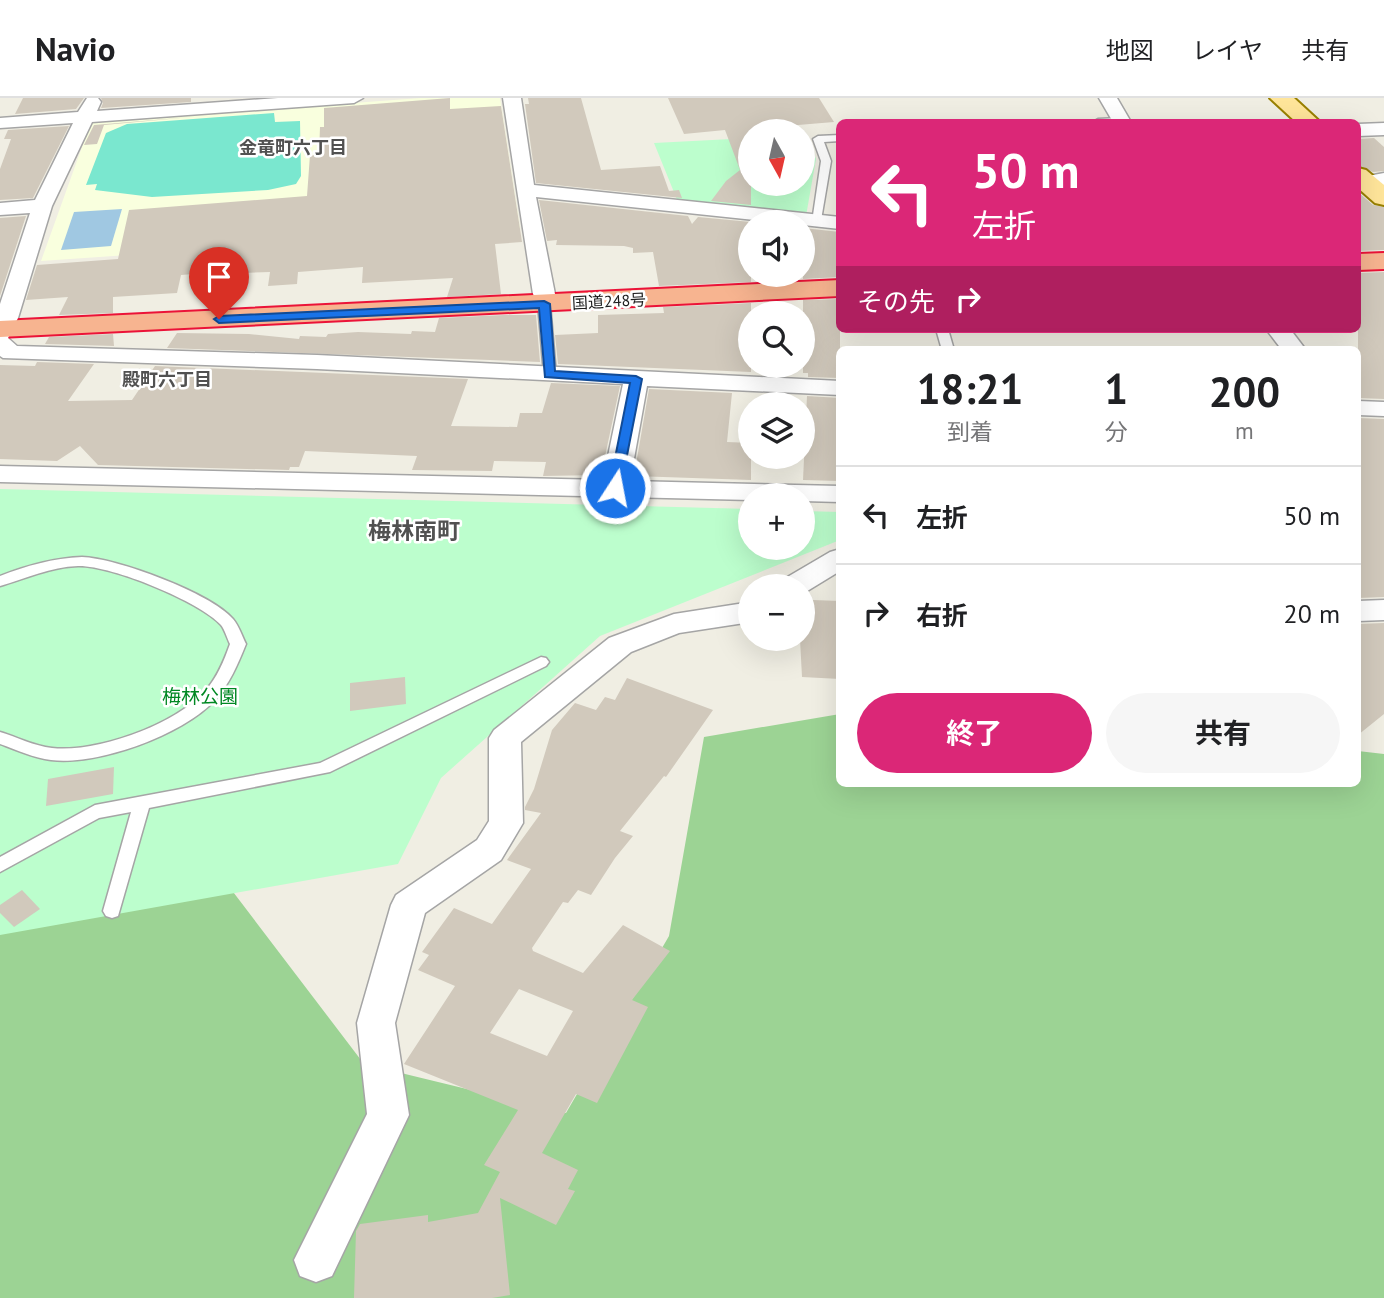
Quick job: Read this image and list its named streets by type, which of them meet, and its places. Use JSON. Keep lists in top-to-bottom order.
{
  "streets": {
    "highway": ["国道248号"]
  },
  "districts": ["金竜町六丁目", "殿町六丁目", "梅林南町"],
  "parks": ["梅林公園"],
  "north": "bottom",
  "page": {
    "header": "Navio",
    "nav": ["地図", "レイヤ", "共有"],
    "map_buttons": ["+", "−"],
    "turn": ["50 m", "左折"],
    "then": "その先",
    "eta": [
      "18:21",
      "到着",
      "1",
      "分",
      "200",
      "m"
    ],
    "list": [
      {
        "name": "左折",
        "value": "50 m"
      },
      {
        "name": "右折",
        "value": "20 m"
      }
    ],
    "buttons": ["終了", "共有"]
  }
}
